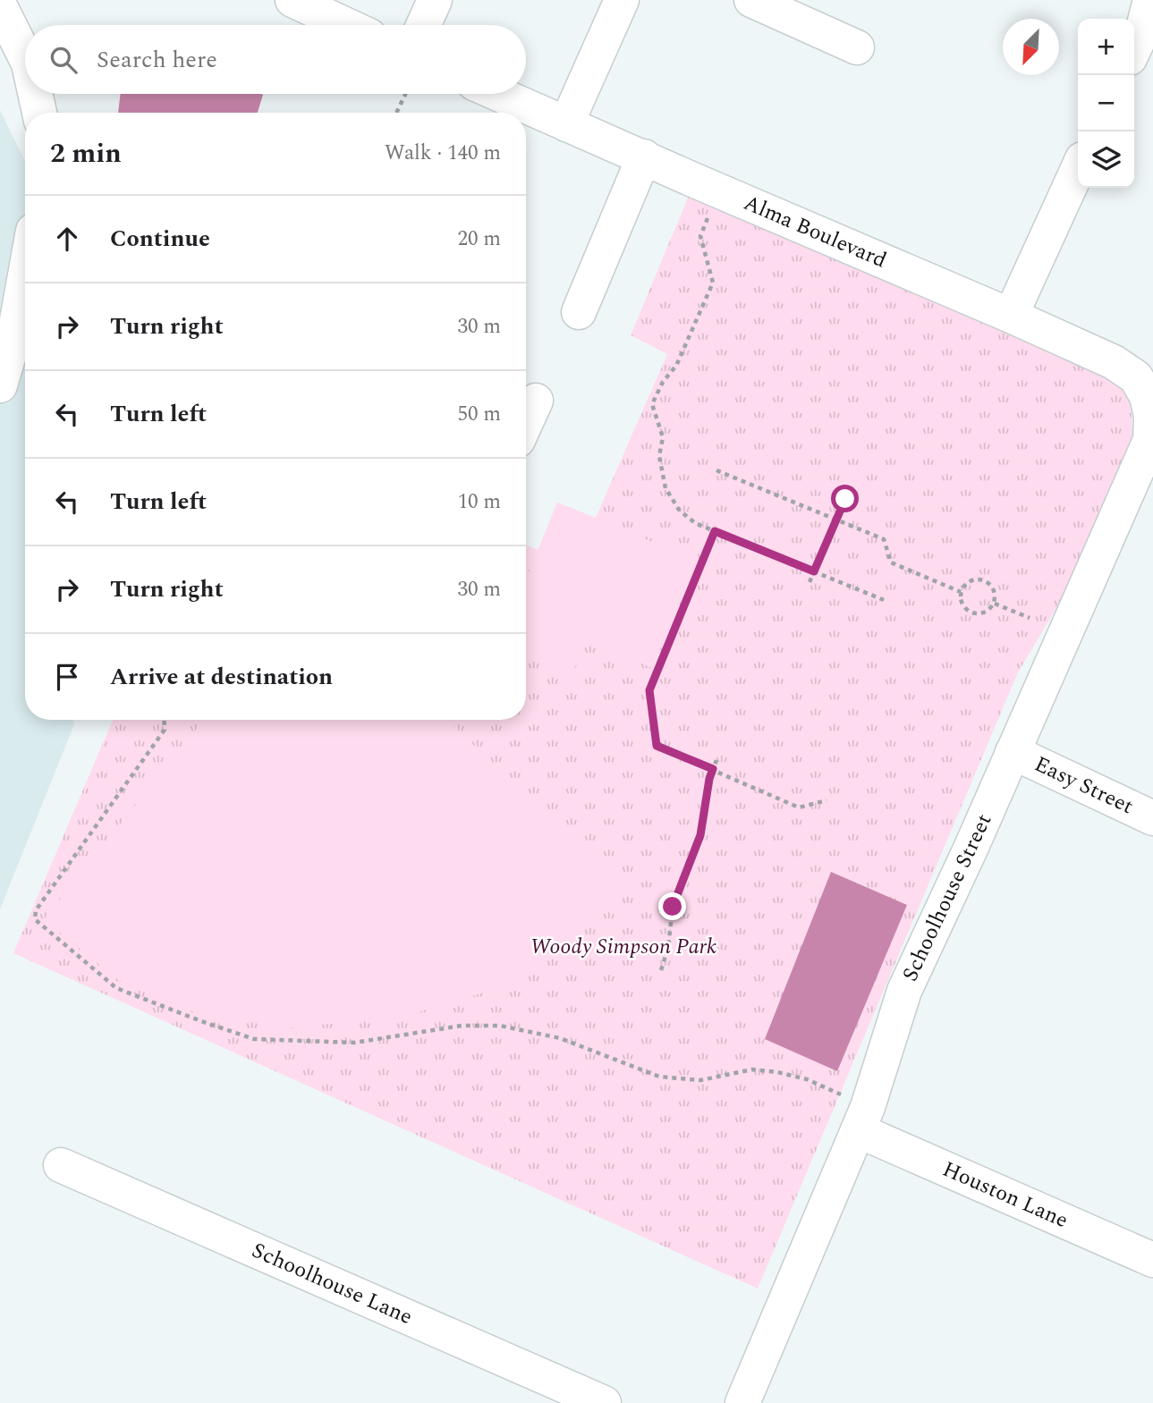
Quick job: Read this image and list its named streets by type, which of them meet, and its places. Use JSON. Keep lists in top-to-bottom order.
{
  "streets": {
    "street": [
      "Alma Boulevard",
      "Easy Street",
      "Schoolhouse Street",
      "Houston Lane",
      "Schoolhouse Lane"
    ]
  },
  "crossings": [
    ["Alma Boulevard", "Schoolhouse Street"],
    ["Easy Street", "Schoolhouse Street"],
    ["Schoolhouse Street", "Houston Lane"]
  ],
  "parks": ["Woody Simpson Park"],
  "north": "bottom left",
  "page": {
    "map_buttons": ["+", "−"],
    "search": "Search here",
    "heading": ["2 min", "Walk · 140 m"],
    "list": [
      ["Continue", "20 m"],
      ["Turn right", "30 m"],
      ["Turn left", "50 m"],
      ["Turn left", "10 m"],
      ["Turn right", "30 m"],
      "Arrive at destination"
    ]
  }
}
